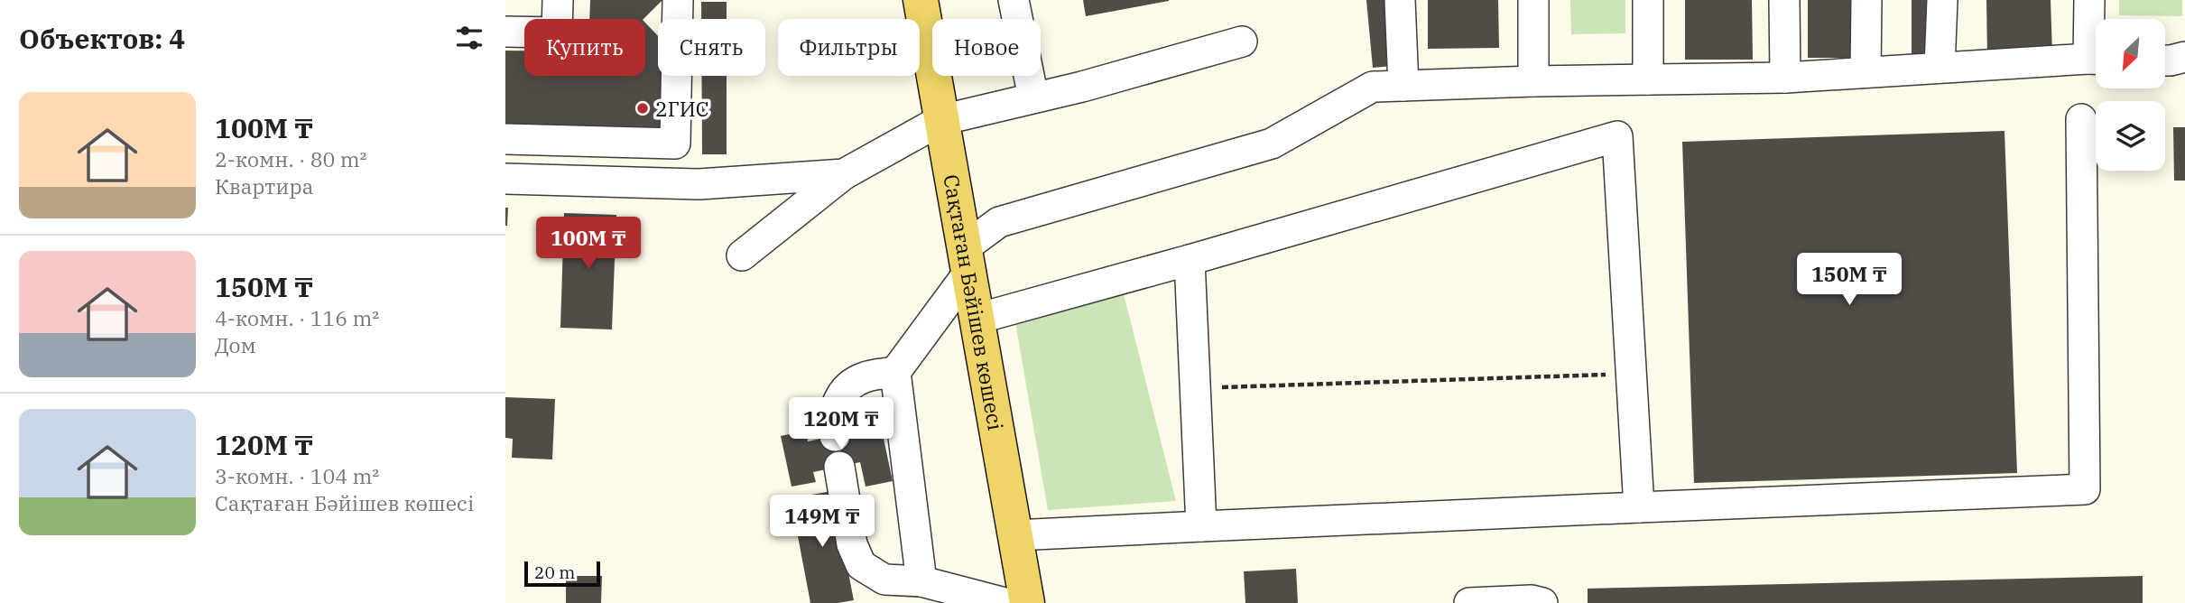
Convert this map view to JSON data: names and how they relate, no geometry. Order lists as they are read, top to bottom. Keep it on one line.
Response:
{"streets":{"main road":["Сақтаған Бәйішев көшесі"]},"places":["2ГИС"],"scale_bar":"20 m","north":"bottom left","page":{"heading":"Объектов: 4","chip":["Купить","Снять","Фильтры","Новое"],"list":[{"name":"100M ₸","note":"2-комн. · 80 m² · Квартира"},{"name":"150M ₸","note":"4-комн. · 116 m² · Дом"},{"name":"120M ₸","note":"3-комн. · 104 m² · Сақтаған Бәйішев көшесі"}],"price":["100M ₸","150M ₸","120M ₸","149M ₸"],"scale":"20 m"}}
